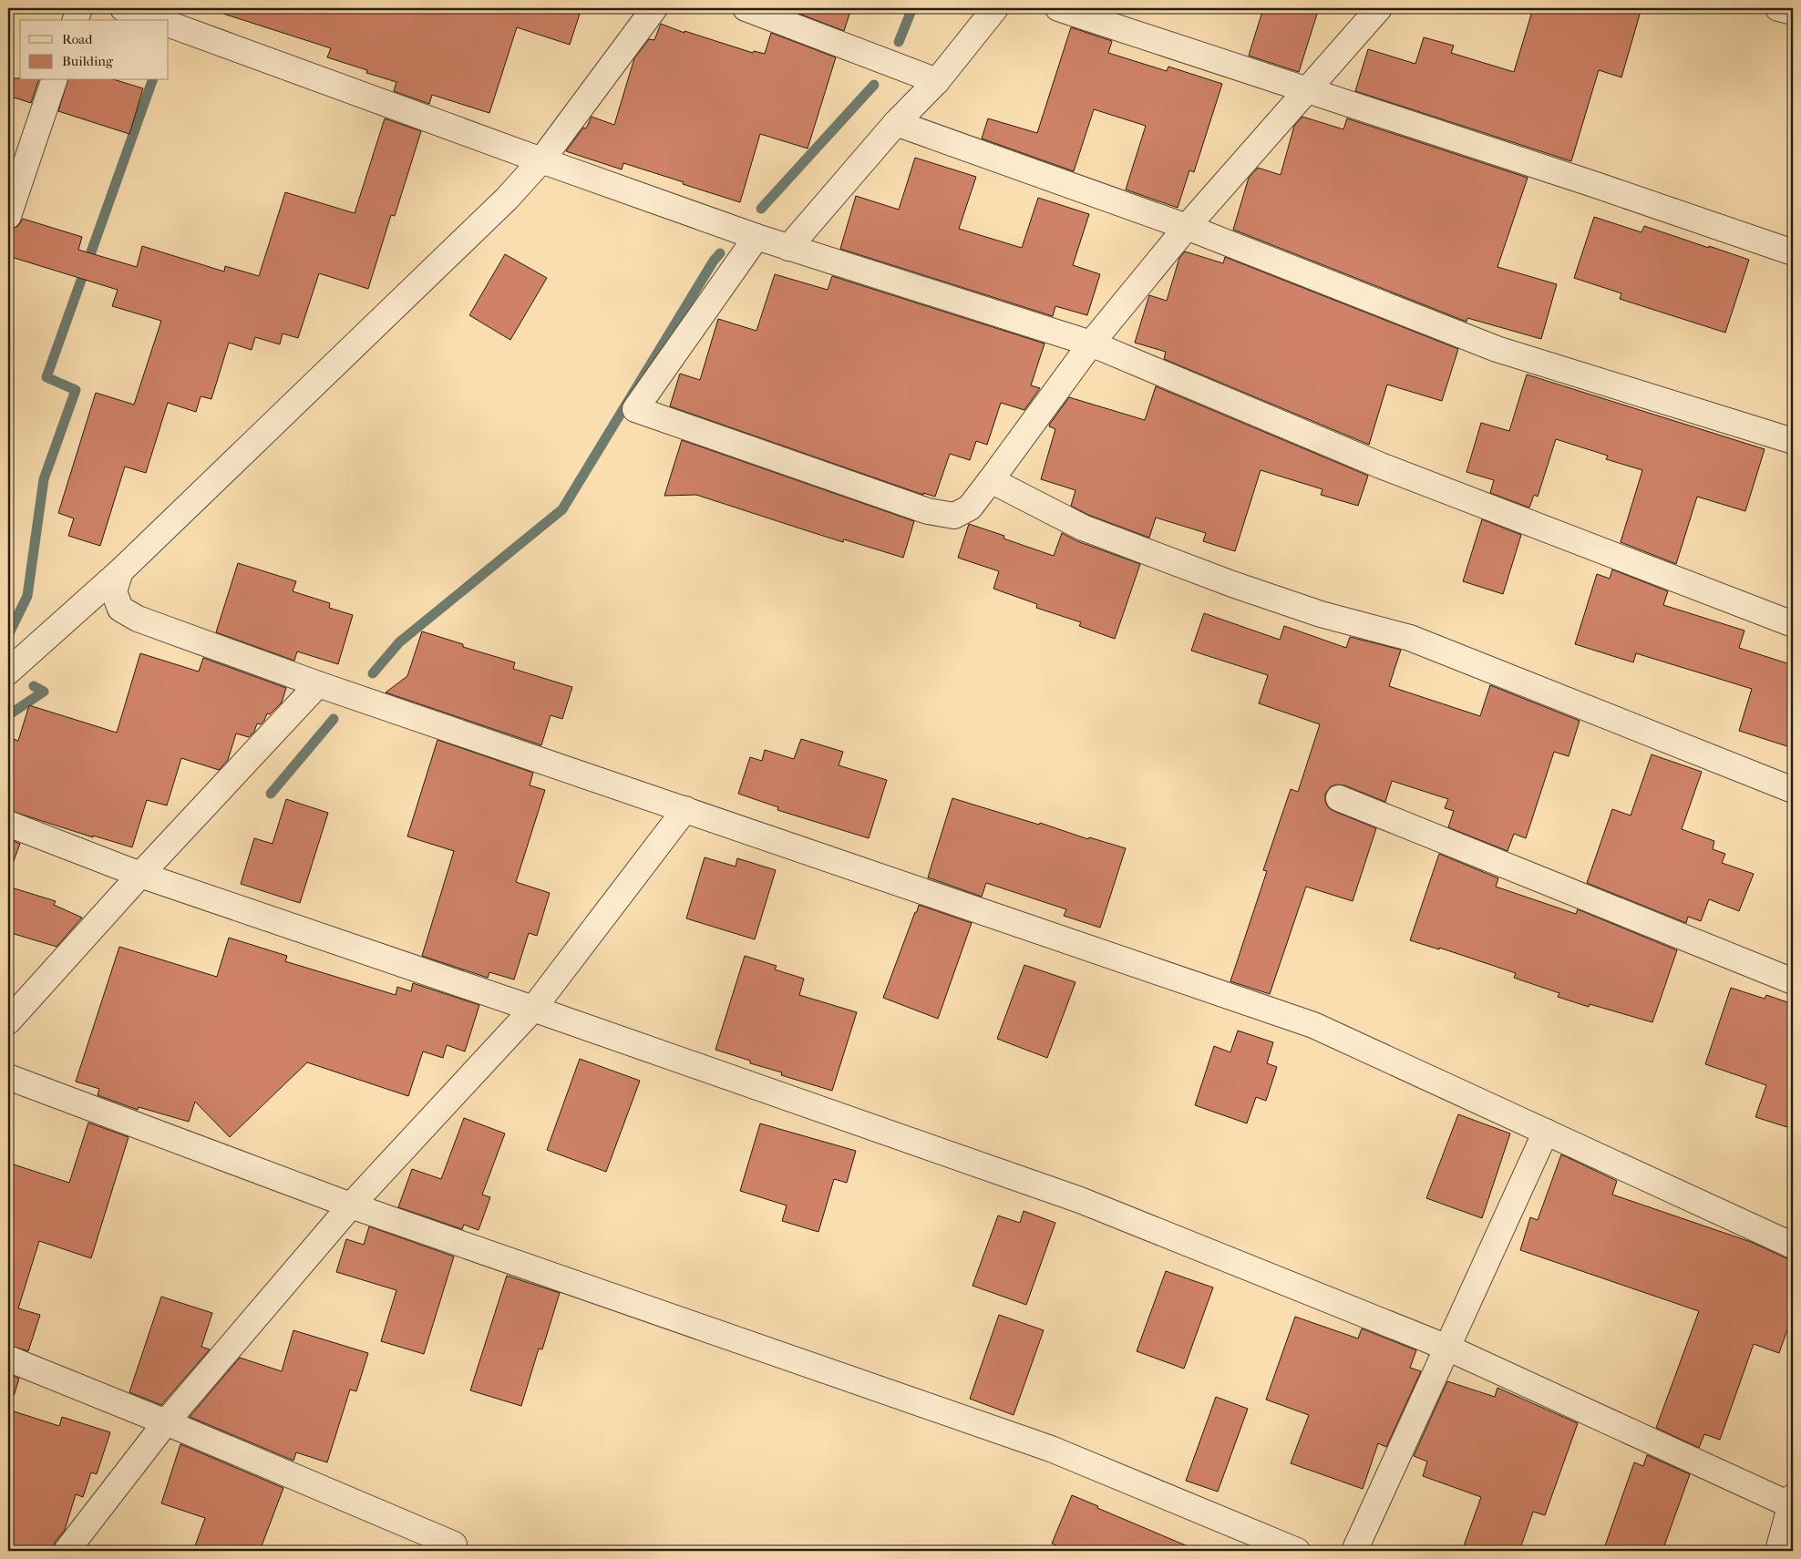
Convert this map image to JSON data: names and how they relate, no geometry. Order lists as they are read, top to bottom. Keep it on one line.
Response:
{"legend":["Road","Building"]}
